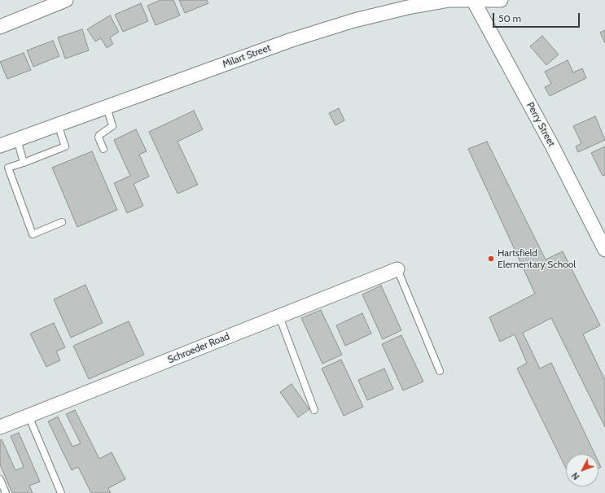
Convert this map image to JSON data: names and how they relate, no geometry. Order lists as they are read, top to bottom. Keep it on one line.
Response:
{"streets":{"street":["Milart Street","Perry Street","Schroeder Road"]},"crossings":[["Milart Street","Perry Street"]],"places":["Hartsfield Elementary School"],"scale_bar":"50 m","north":"bottom left"}
